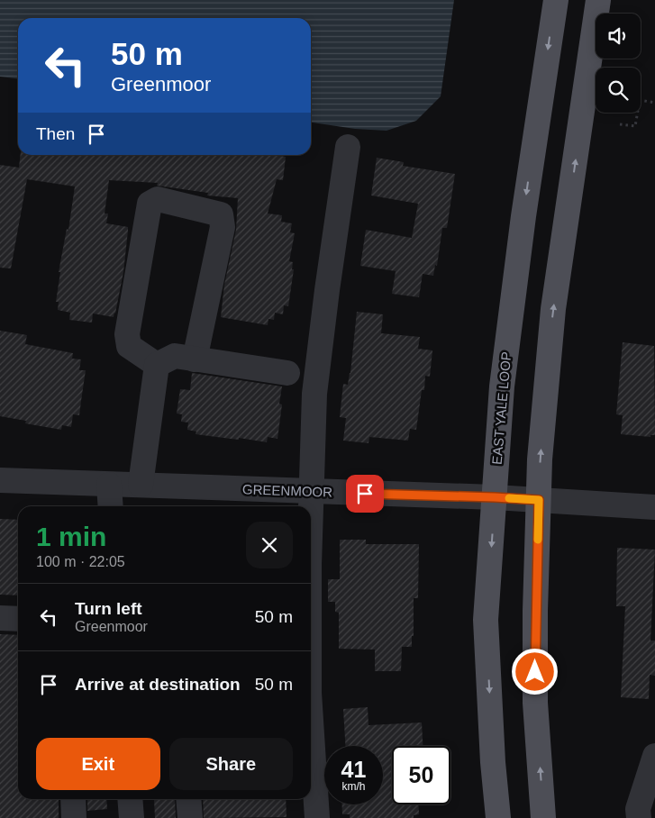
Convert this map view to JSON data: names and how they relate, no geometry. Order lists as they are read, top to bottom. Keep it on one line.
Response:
{"streets":{"main road":["EAST YALE LOOP"],"street":["GREENMOOR"]},"crossings":[["EAST YALE LOOP","GREENMOOR"]],"page":{"turn":["50 m","Greenmoor"],"then":"Then","heading":["1 min","100 m · 22:05"],"list":[{"name":"Turn left","note":"Greenmoor","value":"50 m"},{"name":"Arrive at destination","value":"50 m"}],"buttons":["Exit","Share"],"speed":"41 km/h","limit":"50"}}
